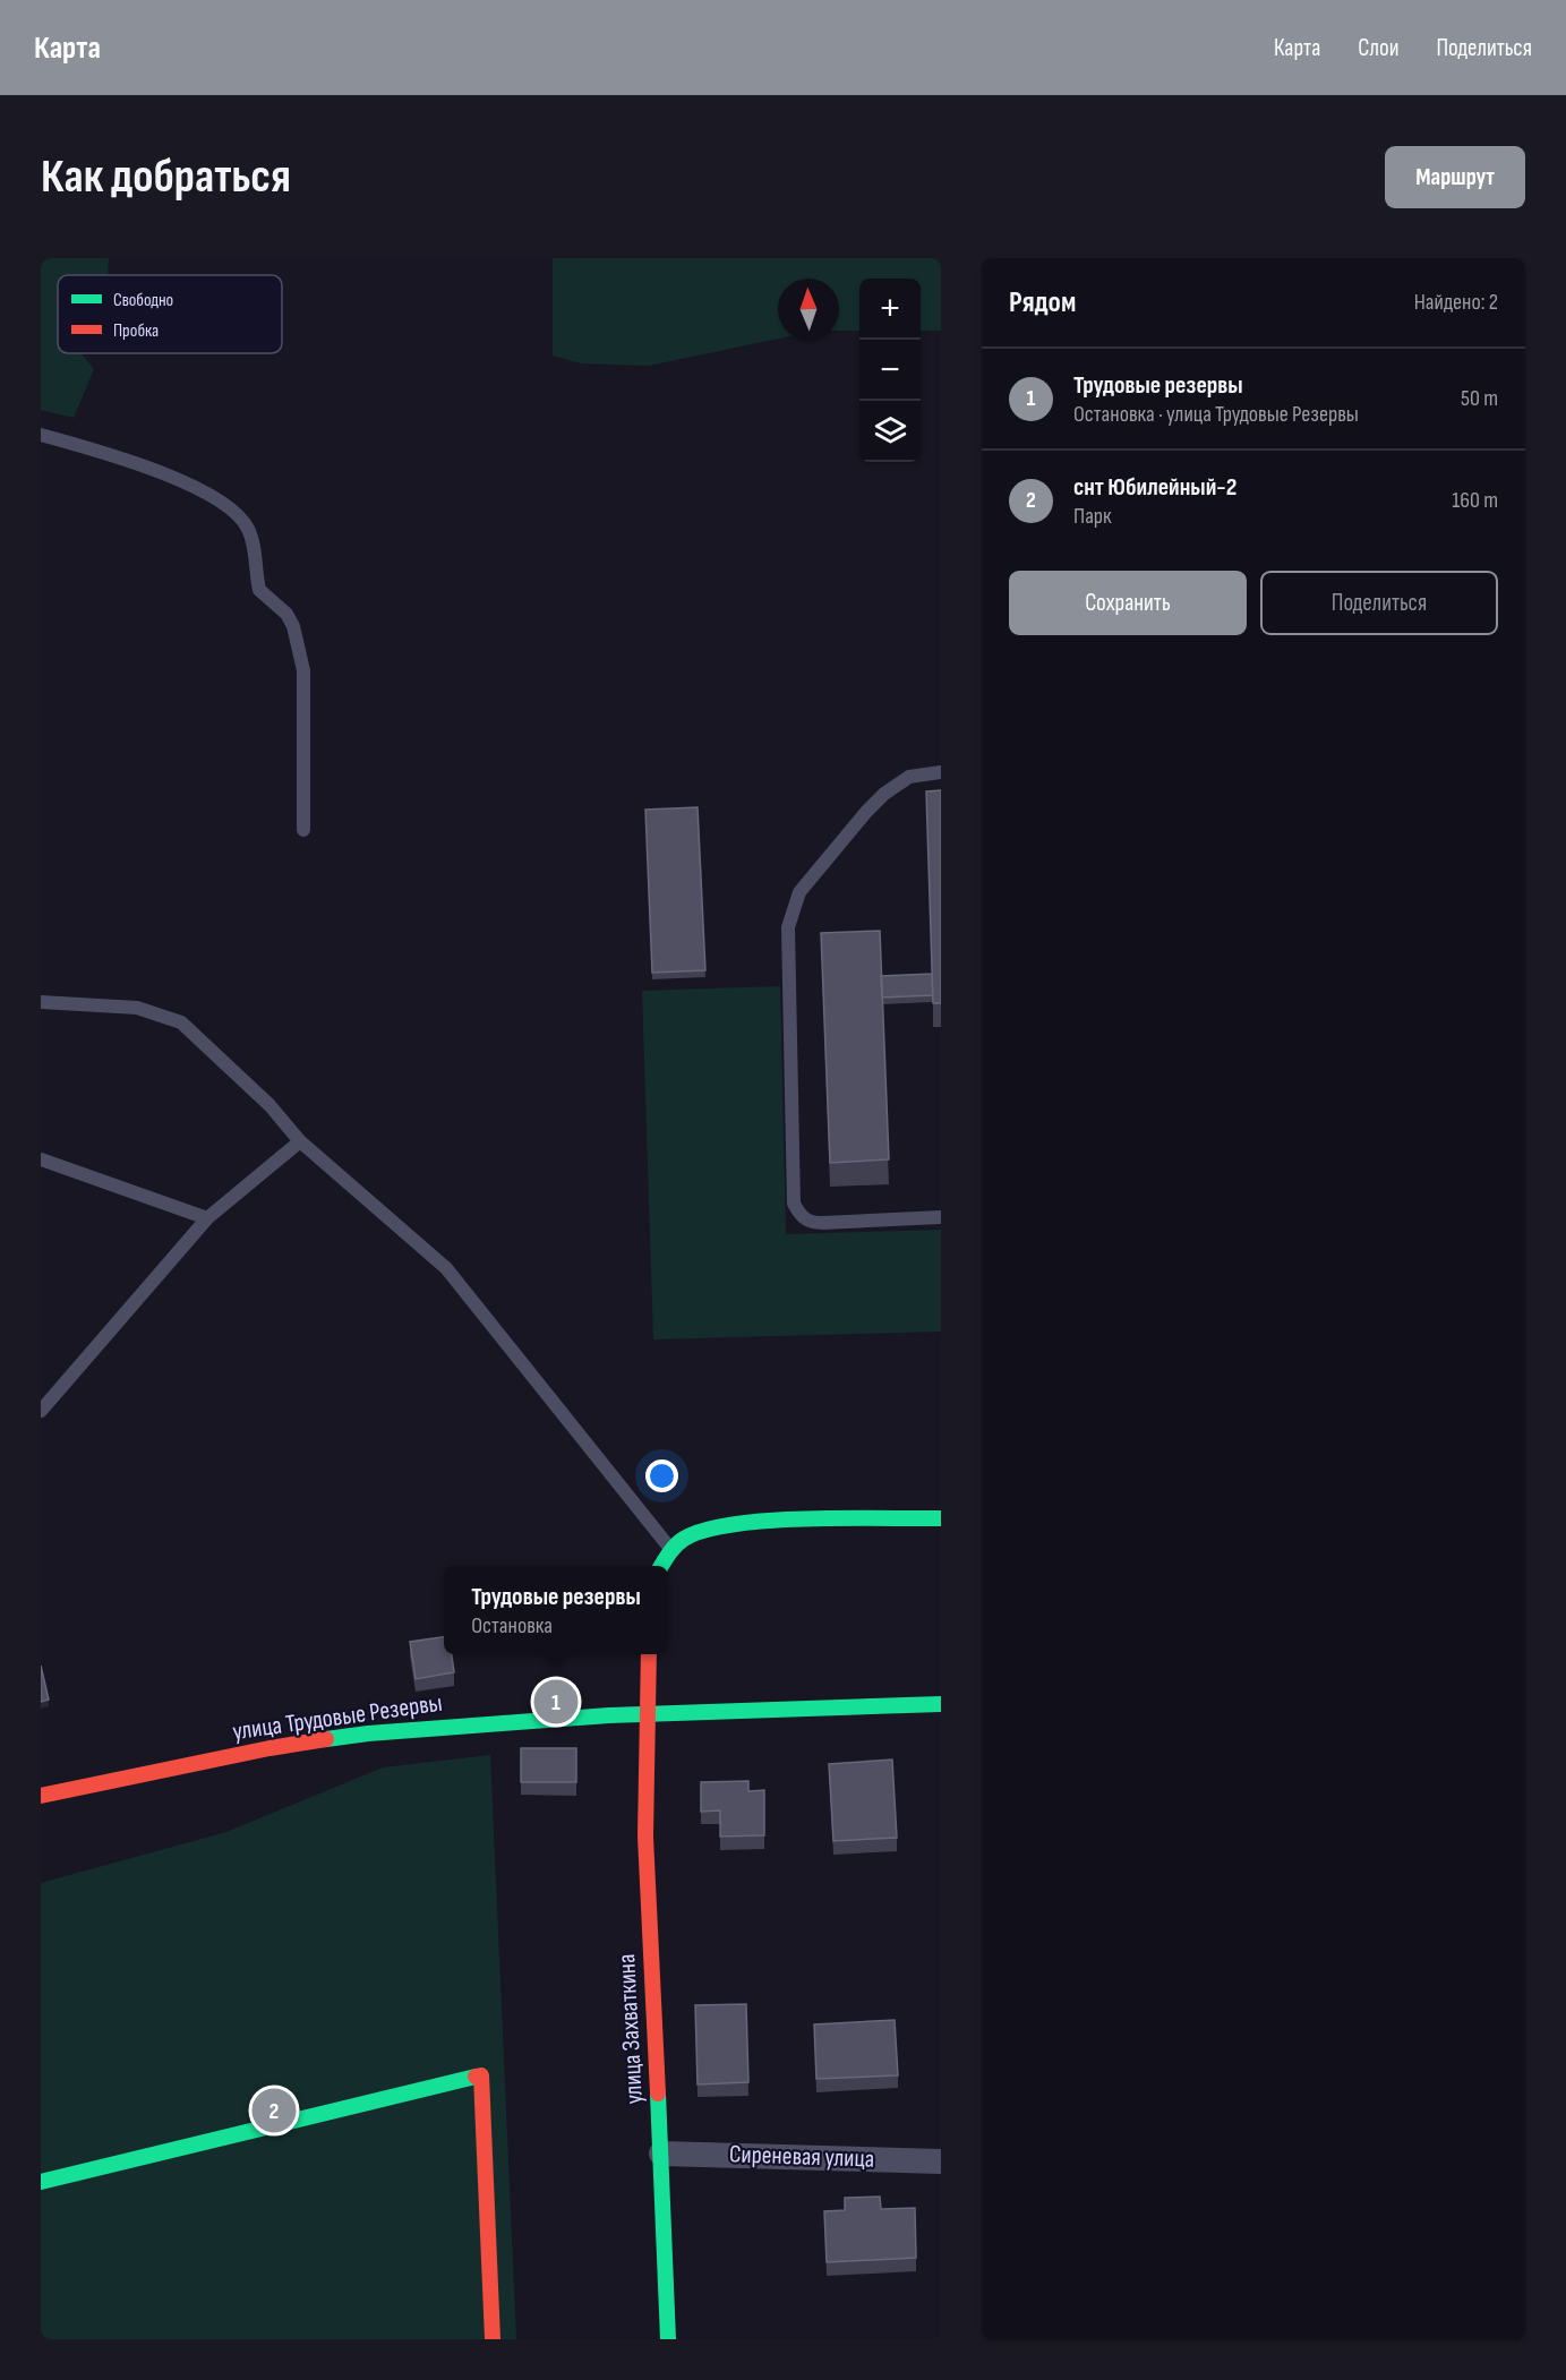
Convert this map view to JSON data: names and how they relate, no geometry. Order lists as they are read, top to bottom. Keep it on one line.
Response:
{"streets":{"street":["улица Трудовые Резервы","улица Захваткина","Сиреневая улица"]},"crossings":[["улица Трудовые Резервы","улица Захваткина"],["улица Захваткина","Сиреневая улица"]],"legend":["Свободно","Пробка"],"north":"top","page":{"header":"Карта","nav":["Карта","Слои","Поделиться"],"buttons":["Маршрут",["Сохранить","Поделиться"]],"title":"Как добраться","heading":["Рядом","Найдено: 2"],"map_buttons":["+","−"],"list":[{"mark":"1","name":"Трудовые резервы","note":"Остановка · улица Трудовые Резервы","value":"50 m"},{"mark":"2","name":"снт Юбилейный-2","note":"Парк","value":"160 m"}],"popup":["Трудовые резервы","Остановка"],"pins":["1","2"]}}
